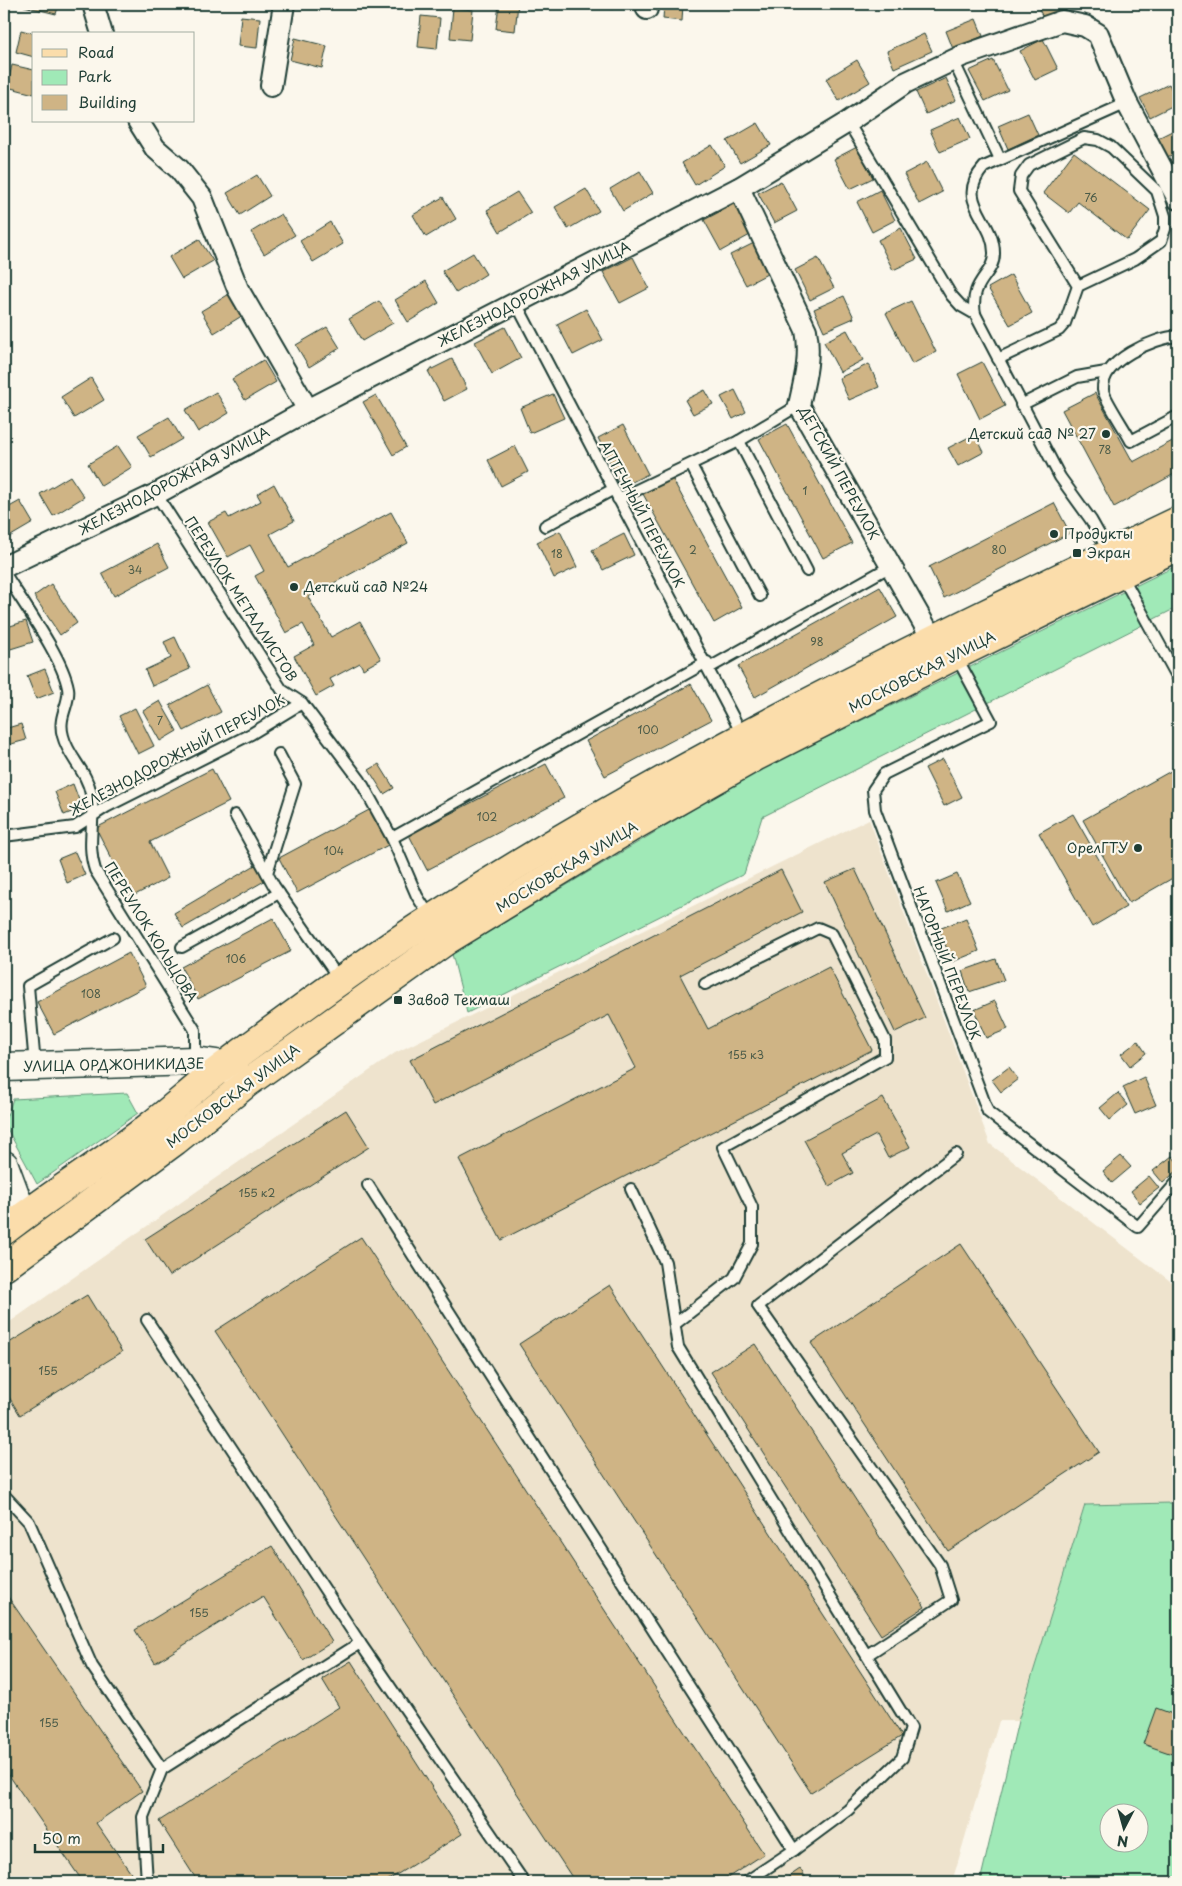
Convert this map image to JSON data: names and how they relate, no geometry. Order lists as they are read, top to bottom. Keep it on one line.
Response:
{"streets":{"main road":["МОСКОВСКАЯ УЛИЦА","УЛИЦА ОРДЖОНИКИДЗЕ"],"street":["ЖЕЛЕЗНОДОРОЖНАЯ УЛИЦА","ДЕТСКИЙ ПЕРЕУЛОК"],"lane":["АПТЕЧНЫЙ ПЕРЕУЛОК","ПЕРЕУЛОК МЕТАЛЛИСТОВ","ЖЕЛЕЗНОДОРОЖНЫЙ ПЕРЕУЛОК","ПЕРЕУЛОК КОЛЬЦОВА","НАГОРНЫЙ ПЕРЕУЛОК"]},"crossings":[["ЖЕЛЕЗНОДОРОЖНАЯ УЛИЦА","ДЕТСКИЙ ПЕРЕУЛОК"],["ЖЕЛЕЗНОДОРОЖНАЯ УЛИЦА","АПТЕЧНЫЙ ПЕРЕУЛОК"],["ЖЕЛЕЗНОДОРОЖНАЯ УЛИЦА","ПЕРЕУЛОК МЕТАЛЛИСТОВ"],["ДЕТСКИЙ ПЕРЕУЛОК","МОСКОВСКАЯ УЛИЦА"],["АПТЕЧНЫЙ ПЕРЕУЛОК","МОСКОВСКАЯ УЛИЦА"],["ПЕРЕУЛОК МЕТАЛЛИСТОВ","МОСКОВСКАЯ УЛИЦА"],["ПЕРЕУЛОК МЕТАЛЛИСТОВ","ЖЕЛЕЗНОДОРОЖНЫЙ ПЕРЕУЛОК"],["МОСКОВСКАЯ УЛИЦА","НАГОРНЫЙ ПЕРЕУЛОК"],["МОСКОВСКАЯ УЛИЦА","УЛИЦА ОРДЖОНИКИДЗЕ"],["ЖЕЛЕЗНОДОРОЖНЫЙ ПЕРЕУЛОК","ПЕРЕУЛОК КОЛЬЦОВА"],["ПЕРЕУЛОК КОЛЬЦОВА","УЛИЦА ОРДЖОНИКИДЗЕ"]],"places":{"other":["Детский сад № 27","Продукты","Детский сад №24","ОрелГТУ"],"transit":["Экран","Завод Текмаш"]},"house_numbers":["76","78","1","2","80","18","34","98","7","100","102","104","106","108","155 к3","155 к2","155","155","155"],"legend":["Road","Park","Building"],"scale_bar":"50 m","north":"bottom"}
